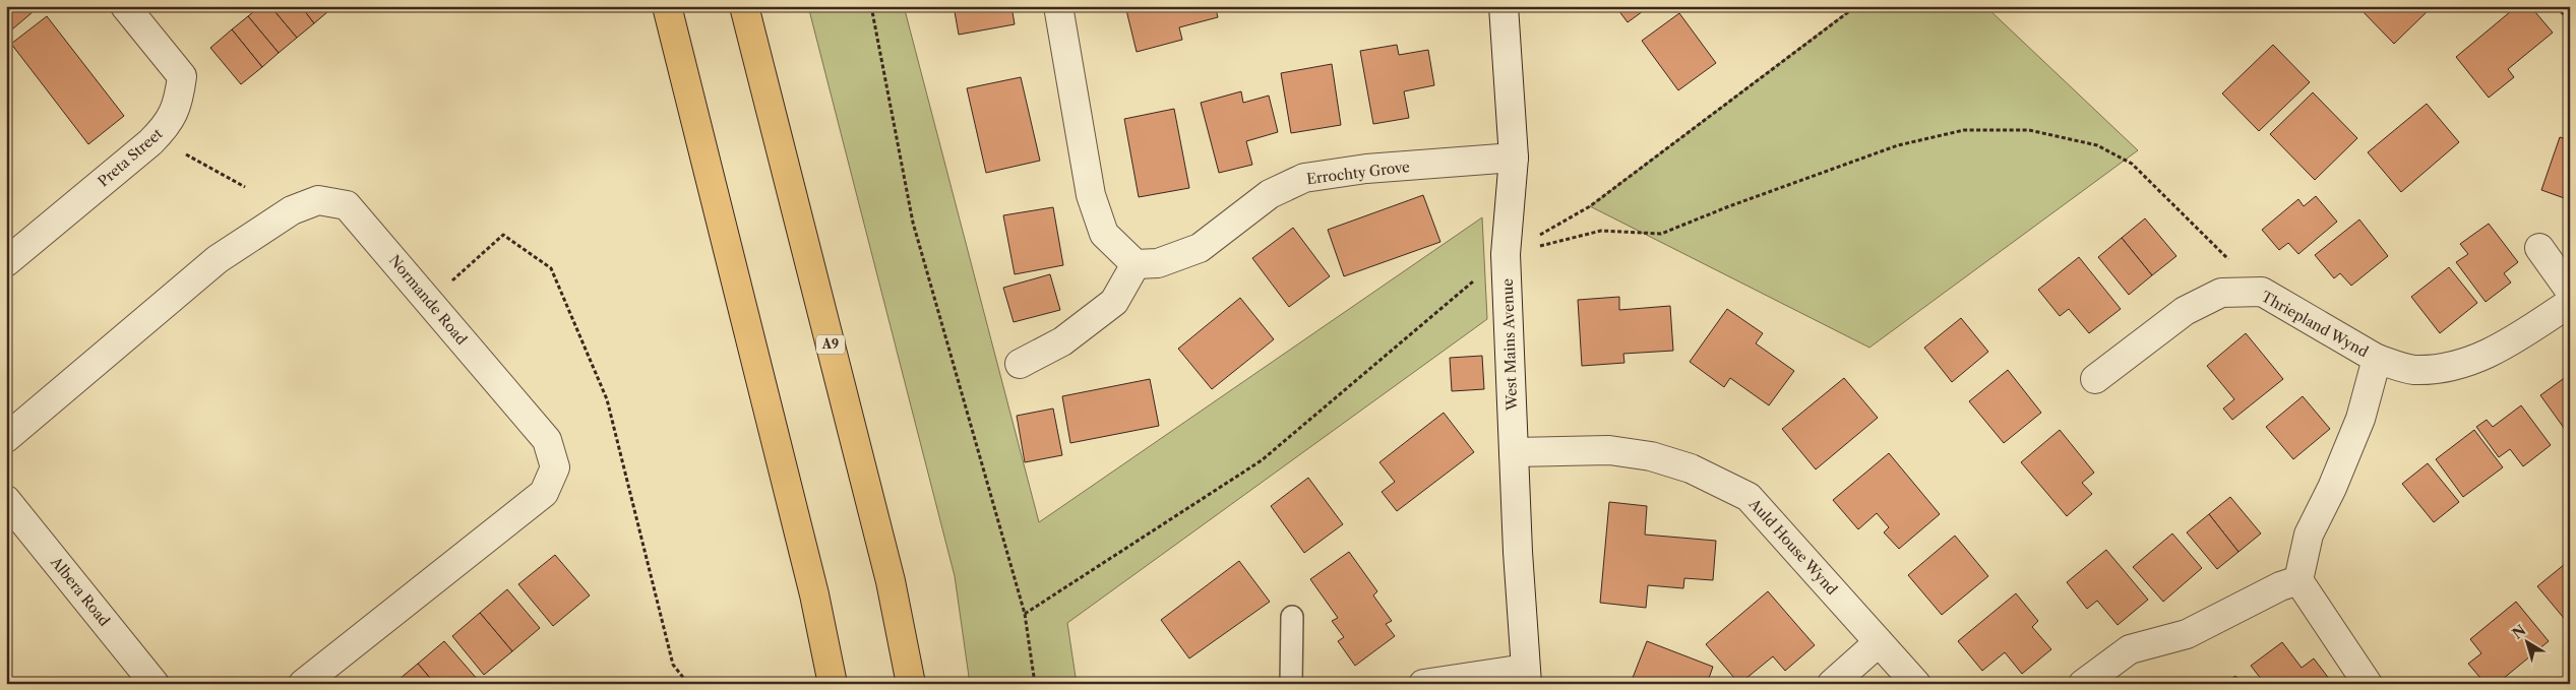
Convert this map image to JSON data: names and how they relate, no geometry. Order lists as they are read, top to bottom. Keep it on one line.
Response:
{"streets":{"highway":["A9"],"street":["Preta Street","Errochty Grove","Normande Road","Thriepland Wynd","West Mains Avenue","Auld House Wynd","Albera Road"]},"crossings":[["Errochty Grove","West Mains Avenue"],["West Mains Avenue","Auld House Wynd"]],"north":"top left"}
